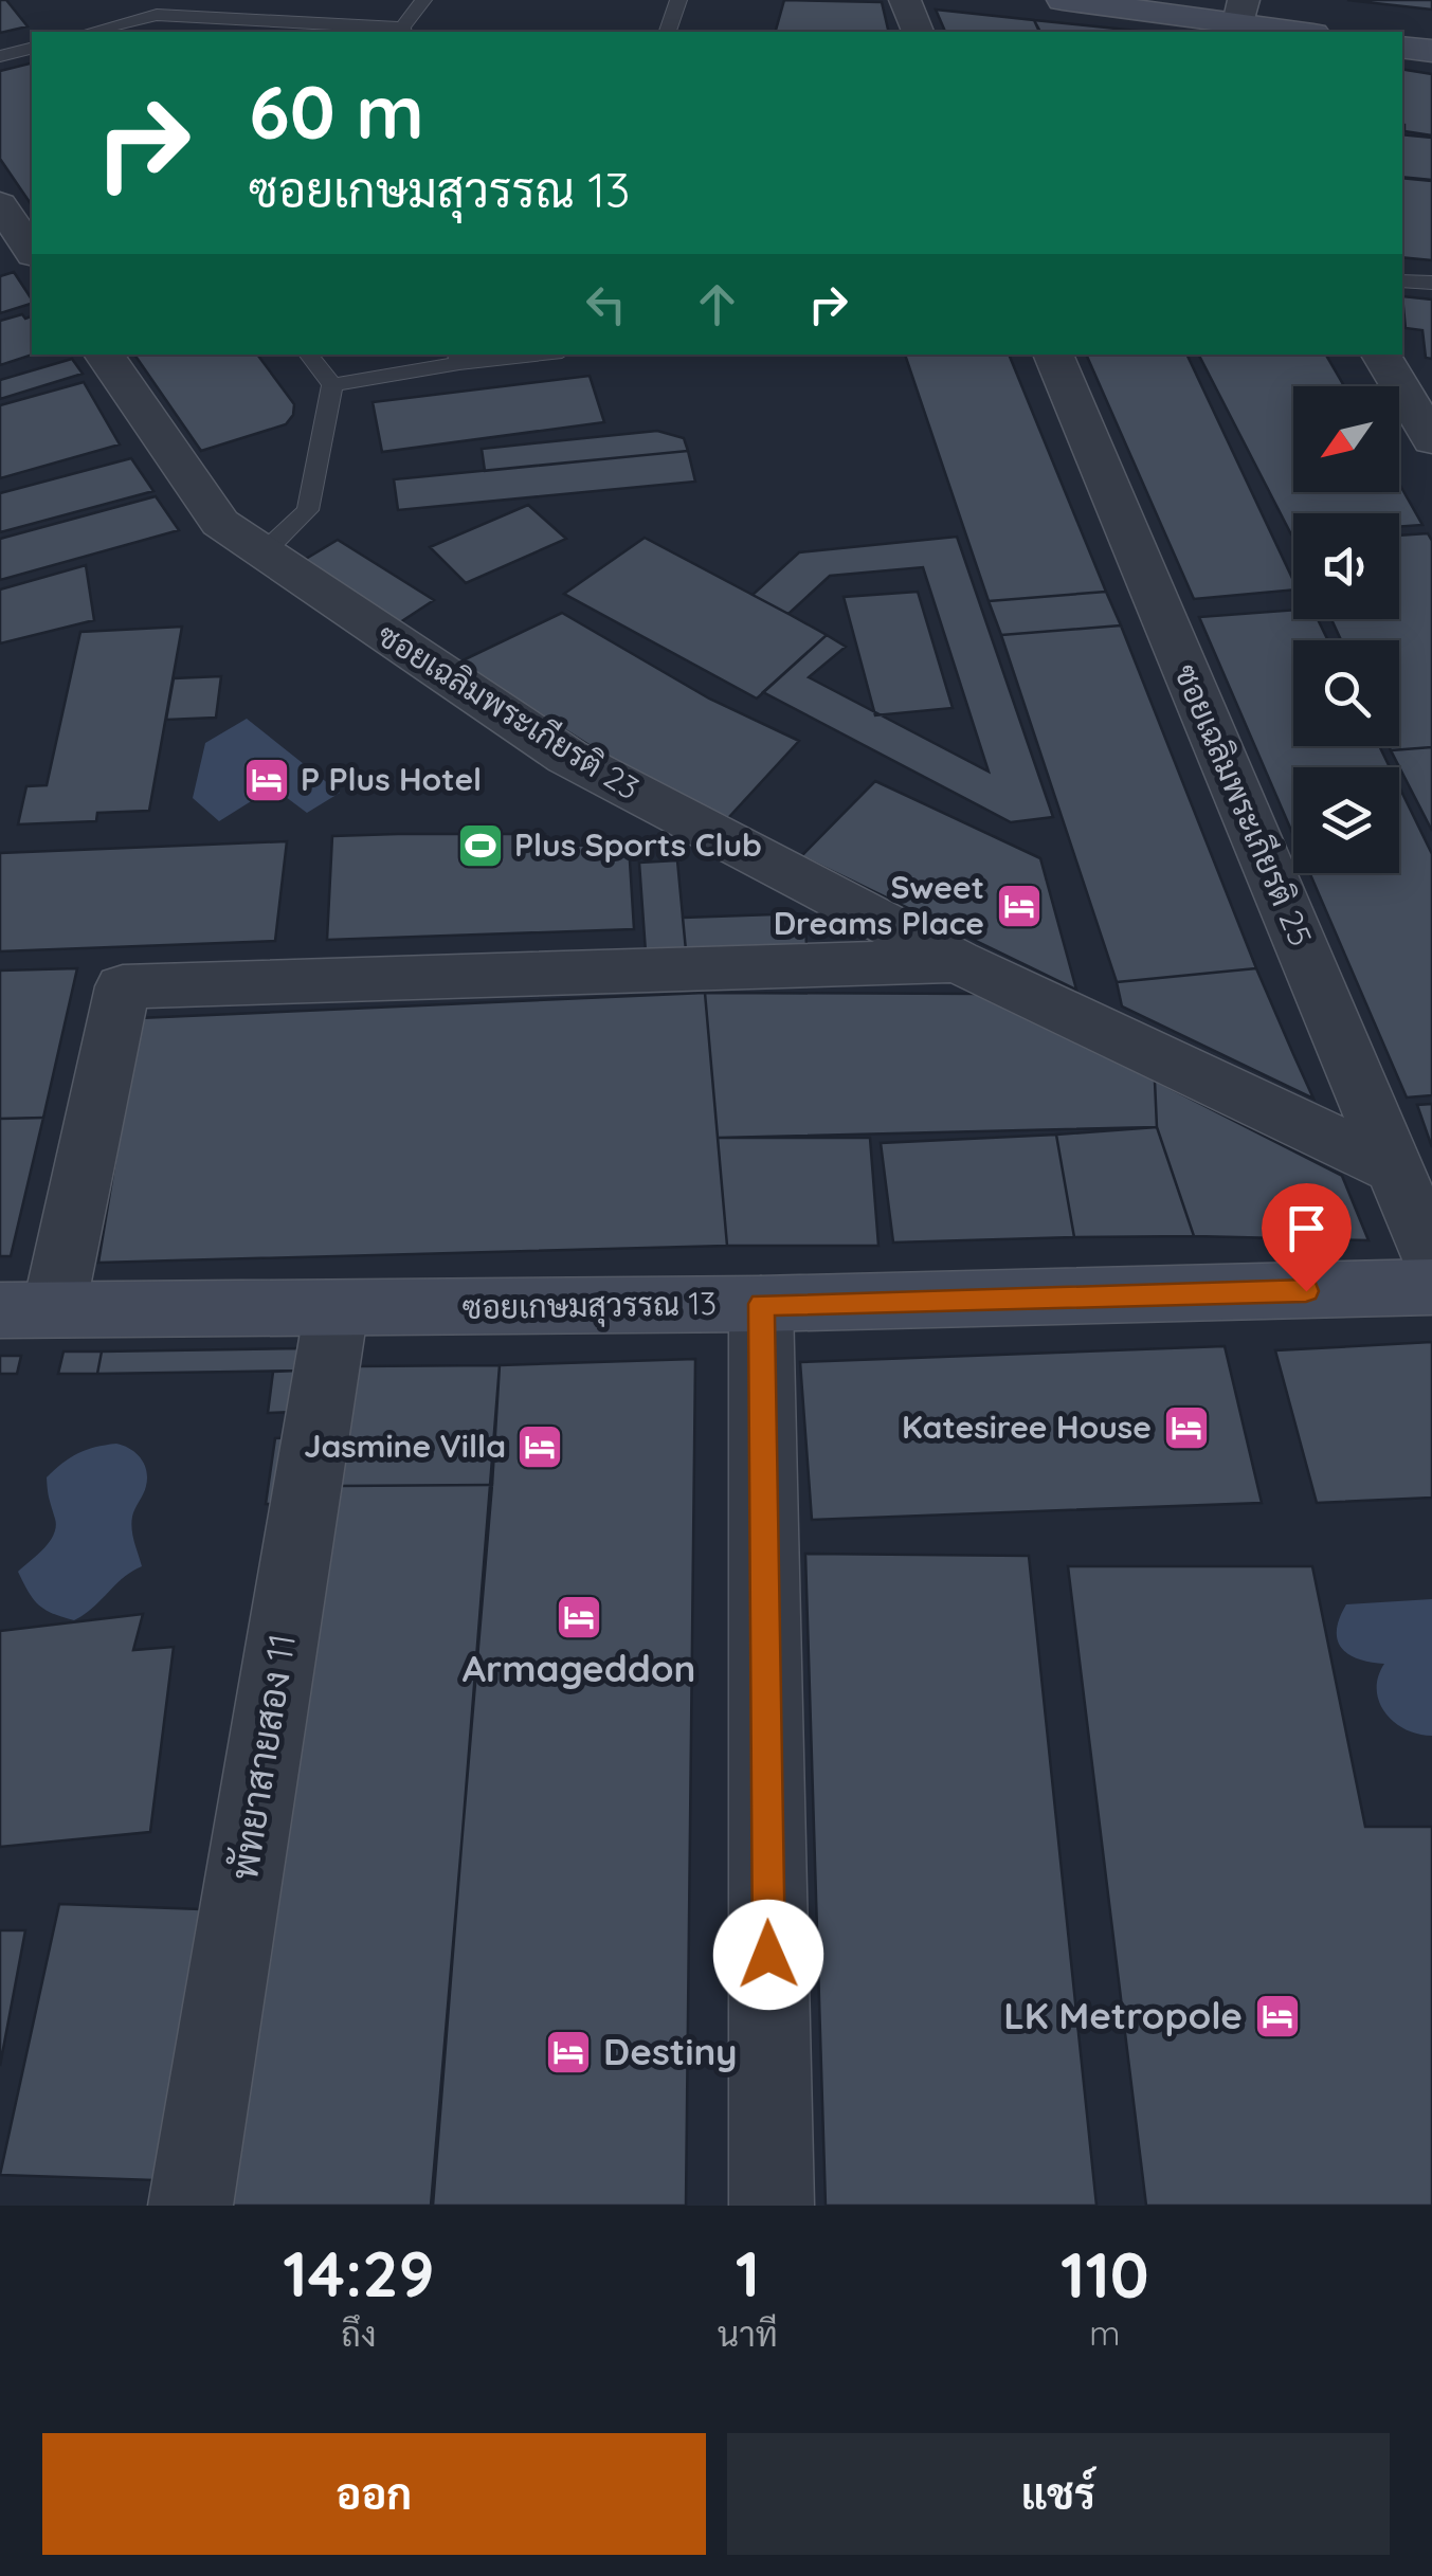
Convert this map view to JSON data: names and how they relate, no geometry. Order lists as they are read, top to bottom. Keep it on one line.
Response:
{"streets":{"street":["ซอยเฉลิมพระเกียรติ 23","ซอยเฉลิมพระเกียรติ 25","ซอยเกษมสุวรรณ 13","พัทยาสายสอง 11"]},"crossings":[["ซอยเฉลิมพระเกียรติ 23","ซอยเฉลิมพระเกียรติ 25"],["ซอยเกษมสุวรรณ 13","พัทยาสายสอง 11"]],"places":{"hotel":["P Plus Hotel","Sweet Dreams Place","Katesiree House","Jasmine Villa","Armageddon","LK Metropole","Destiny"],"sports":["Plus Sports Club"]},"north":"bottom left","page":{"turn":["60 m","ซอยเกษมสุวรรณ 13"],"eta":["14:29","ถึง","1","นาที","110","m"],"buttons":["ออก","แชร์"]}}
